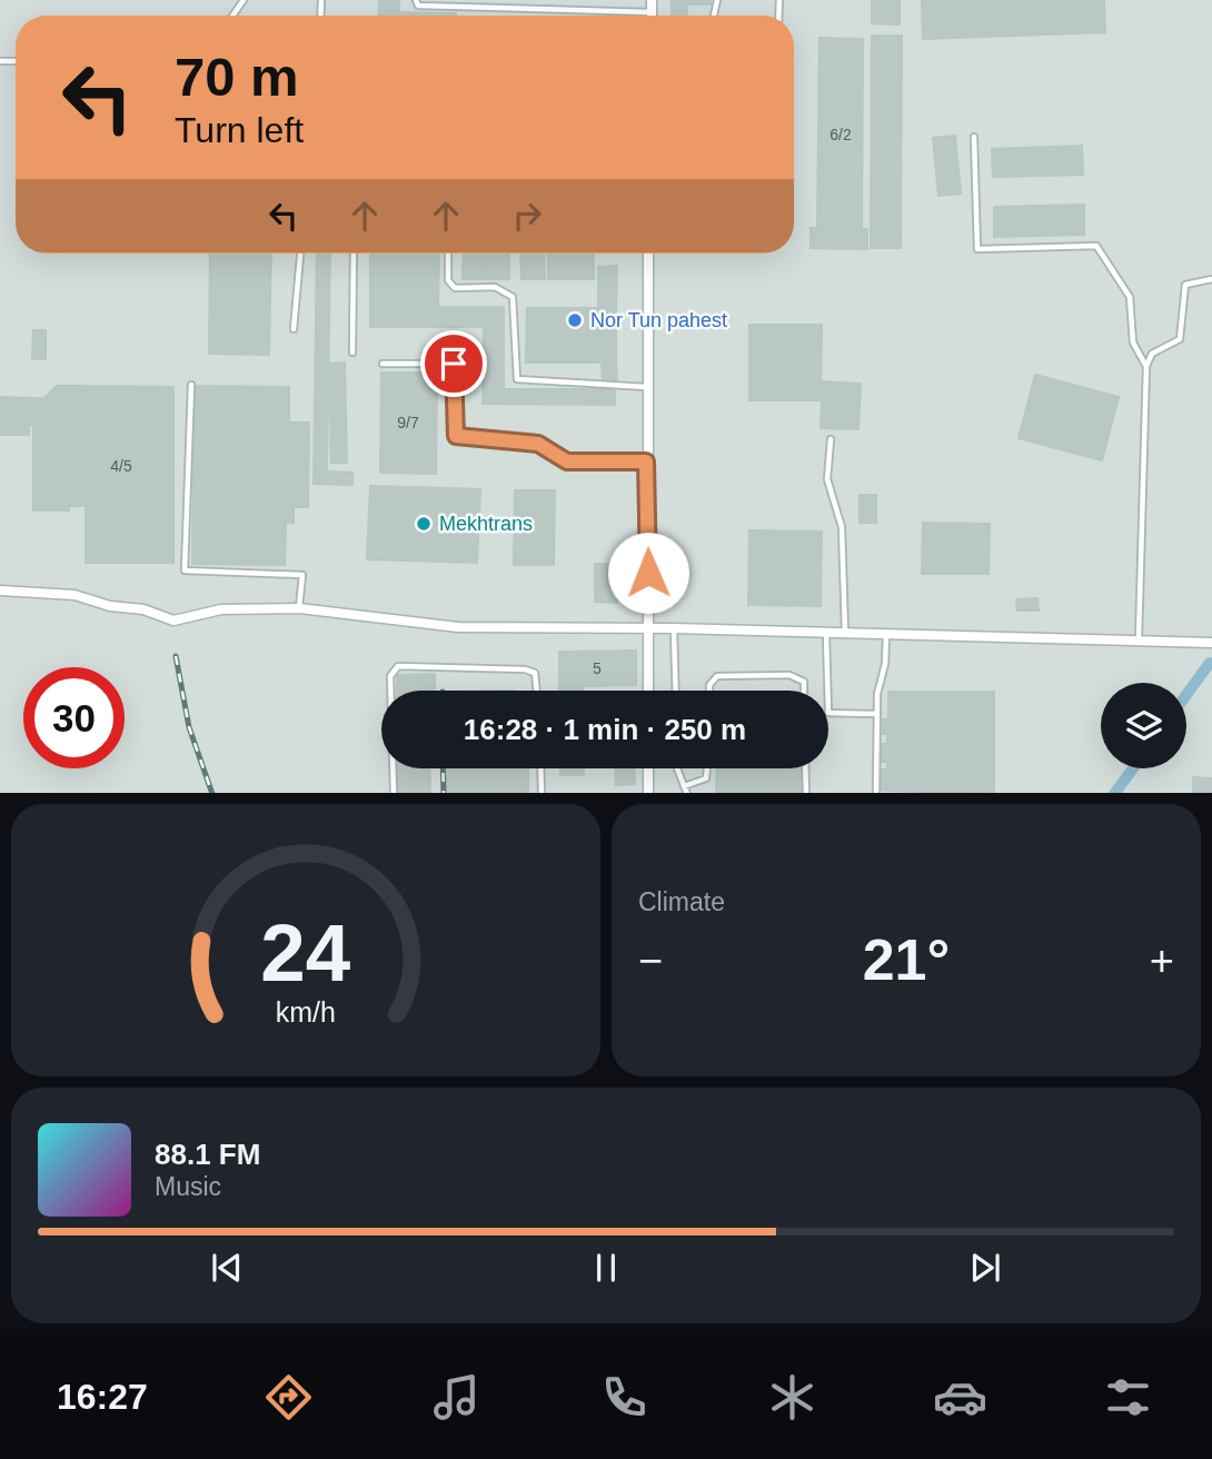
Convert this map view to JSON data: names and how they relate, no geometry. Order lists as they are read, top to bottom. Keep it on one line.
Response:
{"places":["Nor Tun pahest","Mekhtrans"],"house_numbers":["6/2","9/7","4/5","5"],"page":{"turn":["70 m","Turn left"],"limit":"30","trip":"16:28 · 1 min · 250 m","tile":"Climate","heat":["−","21°","+"],"song":["88.1 FM","Music"],"tabs":"16:27","gauge":["24","km/h"]}}
